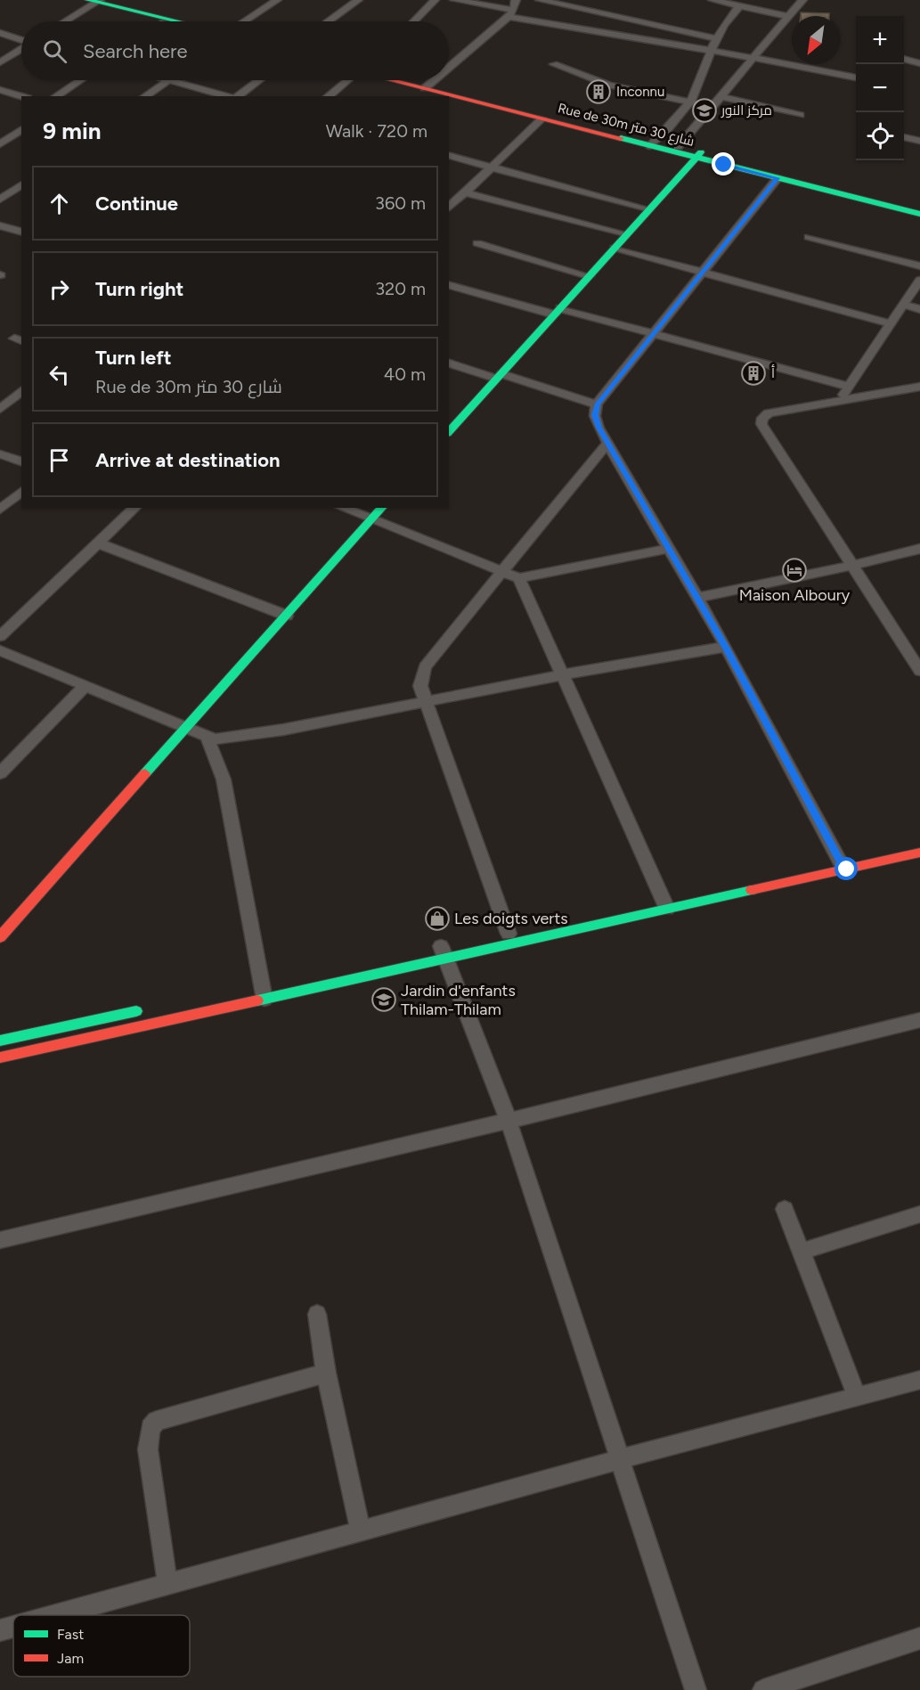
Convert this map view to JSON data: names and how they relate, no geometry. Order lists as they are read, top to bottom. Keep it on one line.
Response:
{"streets":{"street":["Rue de 30m شارع 30 متر"]},"places":{"building":["Inconnu","أ"],"school or university":["مركز النور","Jardin d'enfants Thilam-Thilam"],"hotel":["Maison Alboury"],"shop":["Les doigts verts"]},"legend":["Fast","Jam"],"north":"bottom left","page":{"map_buttons":["+","−"],"search":"Search here","heading":["9 min","Walk · 720 m"],"list":[["Continue","360 m"],["Turn right","320 m"],["Turn left","Rue de 30m شارع 30 متر","40 m"],"Arrive at destination"]}}
